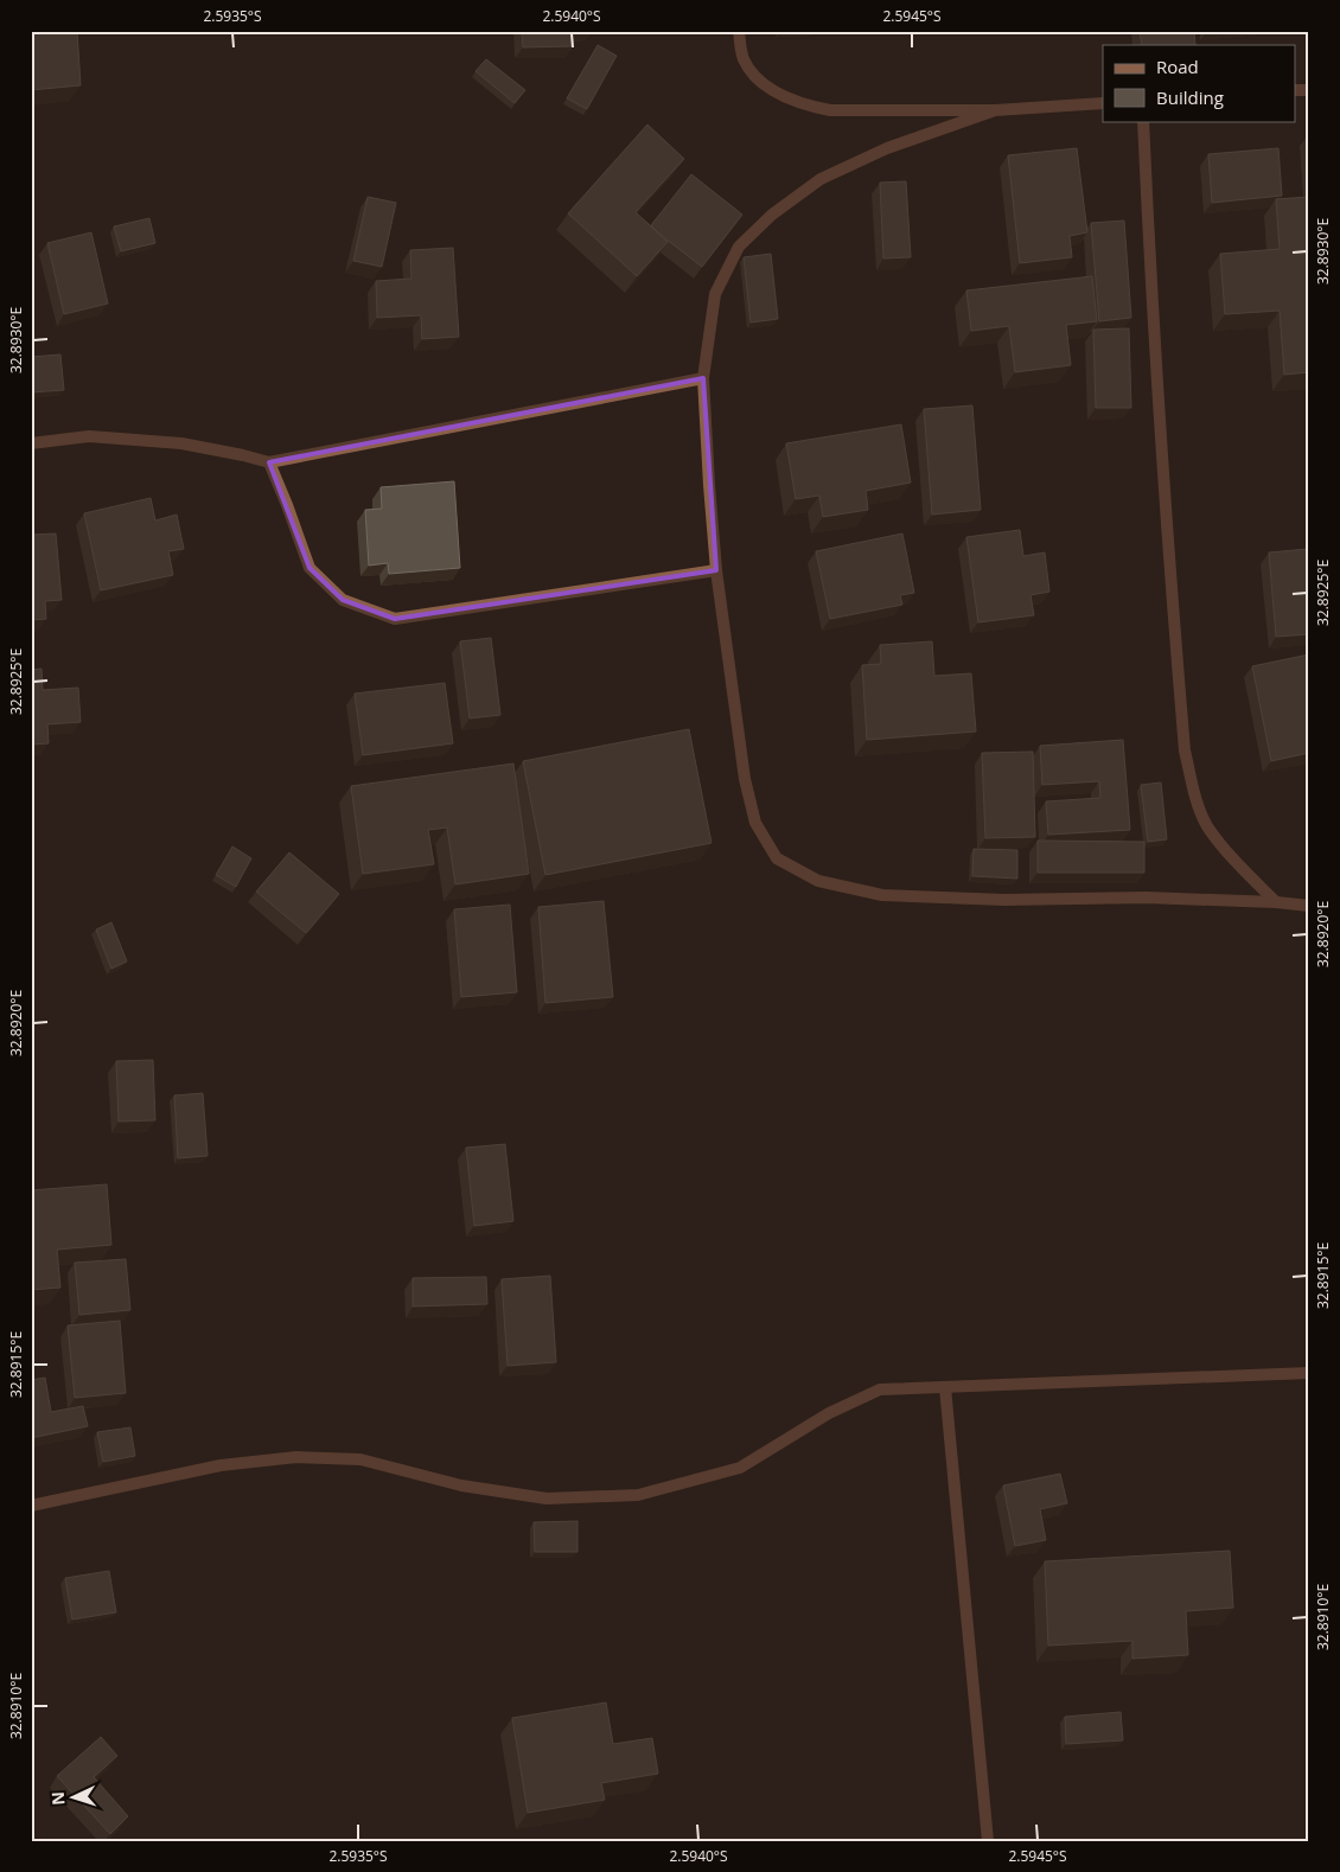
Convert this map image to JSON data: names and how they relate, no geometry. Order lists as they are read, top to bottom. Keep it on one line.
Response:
{"legend":["Road","Building"],"north":"left","coordinates":["2.5935°S","2.5940°S","2.5945°S","32.8930°E","32.8925°E","32.8920°E","32.8915°E","32.8910°E"]}
